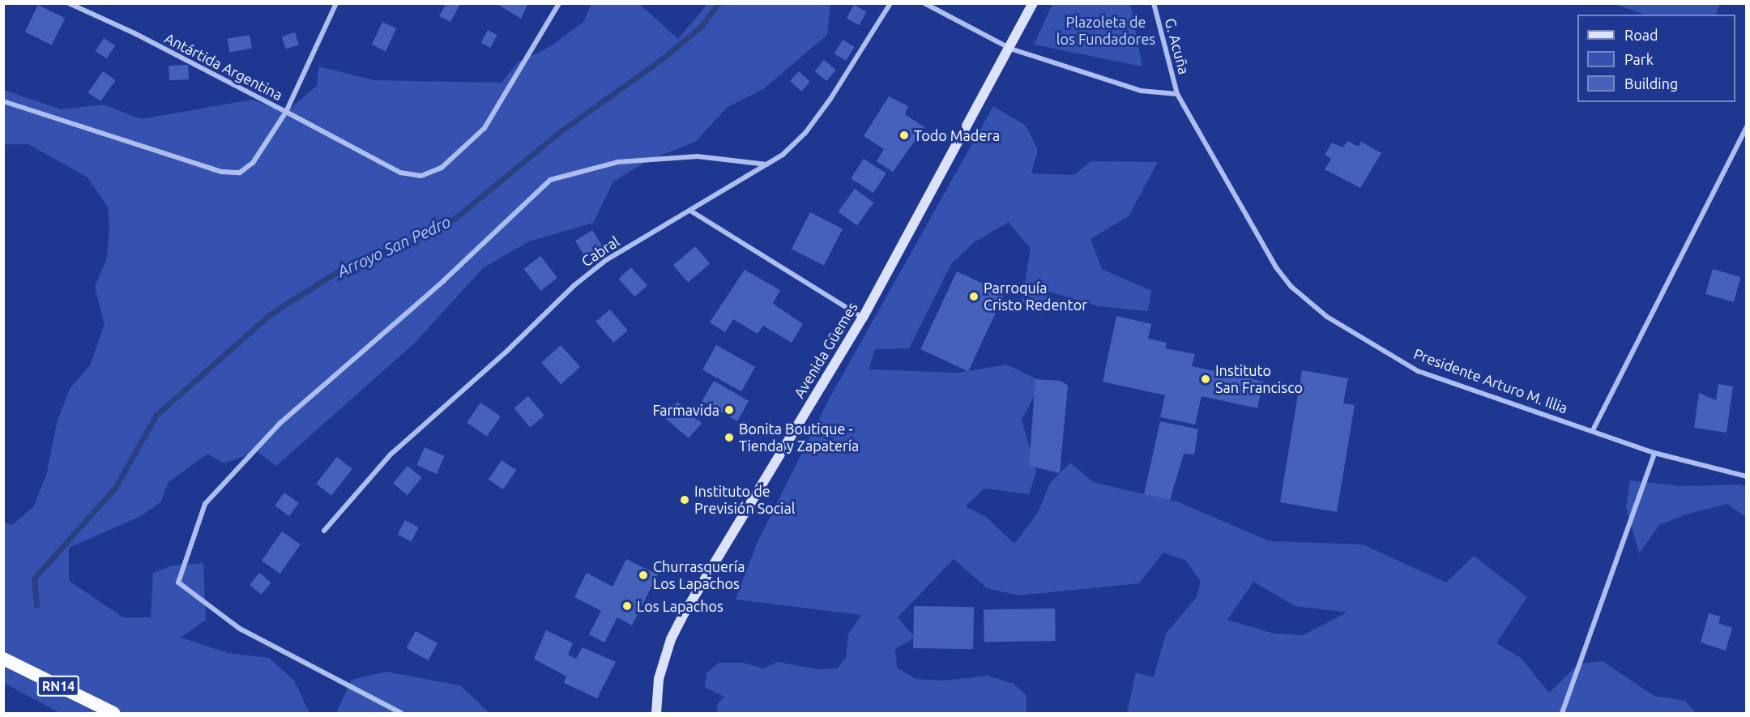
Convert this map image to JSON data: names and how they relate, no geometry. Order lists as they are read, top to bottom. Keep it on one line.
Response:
{"streets":{"highway":["RN14"],"main road":["Avenida Güemes"],"street":["G. Acuña","Antártida Argentina","Cabral","Presidente Arturo M. Illia"]},"crossings":[["G. Acuña","Presidente Arturo M. Illia"]],"water":["Arroyo San Pedro"],"parks":["Plazoleta de los Fundadores"],"places":["Todo Madera","Parroquía Cristo Redentor","Instituto San Francisco","Farmavida","Bonita Boutique - Tienda y Zapatería","Instituto de Previsión Social","Churrasquería Los Lapachos","Los Lapachos"],"legend":["Road","Park","Building"]}
